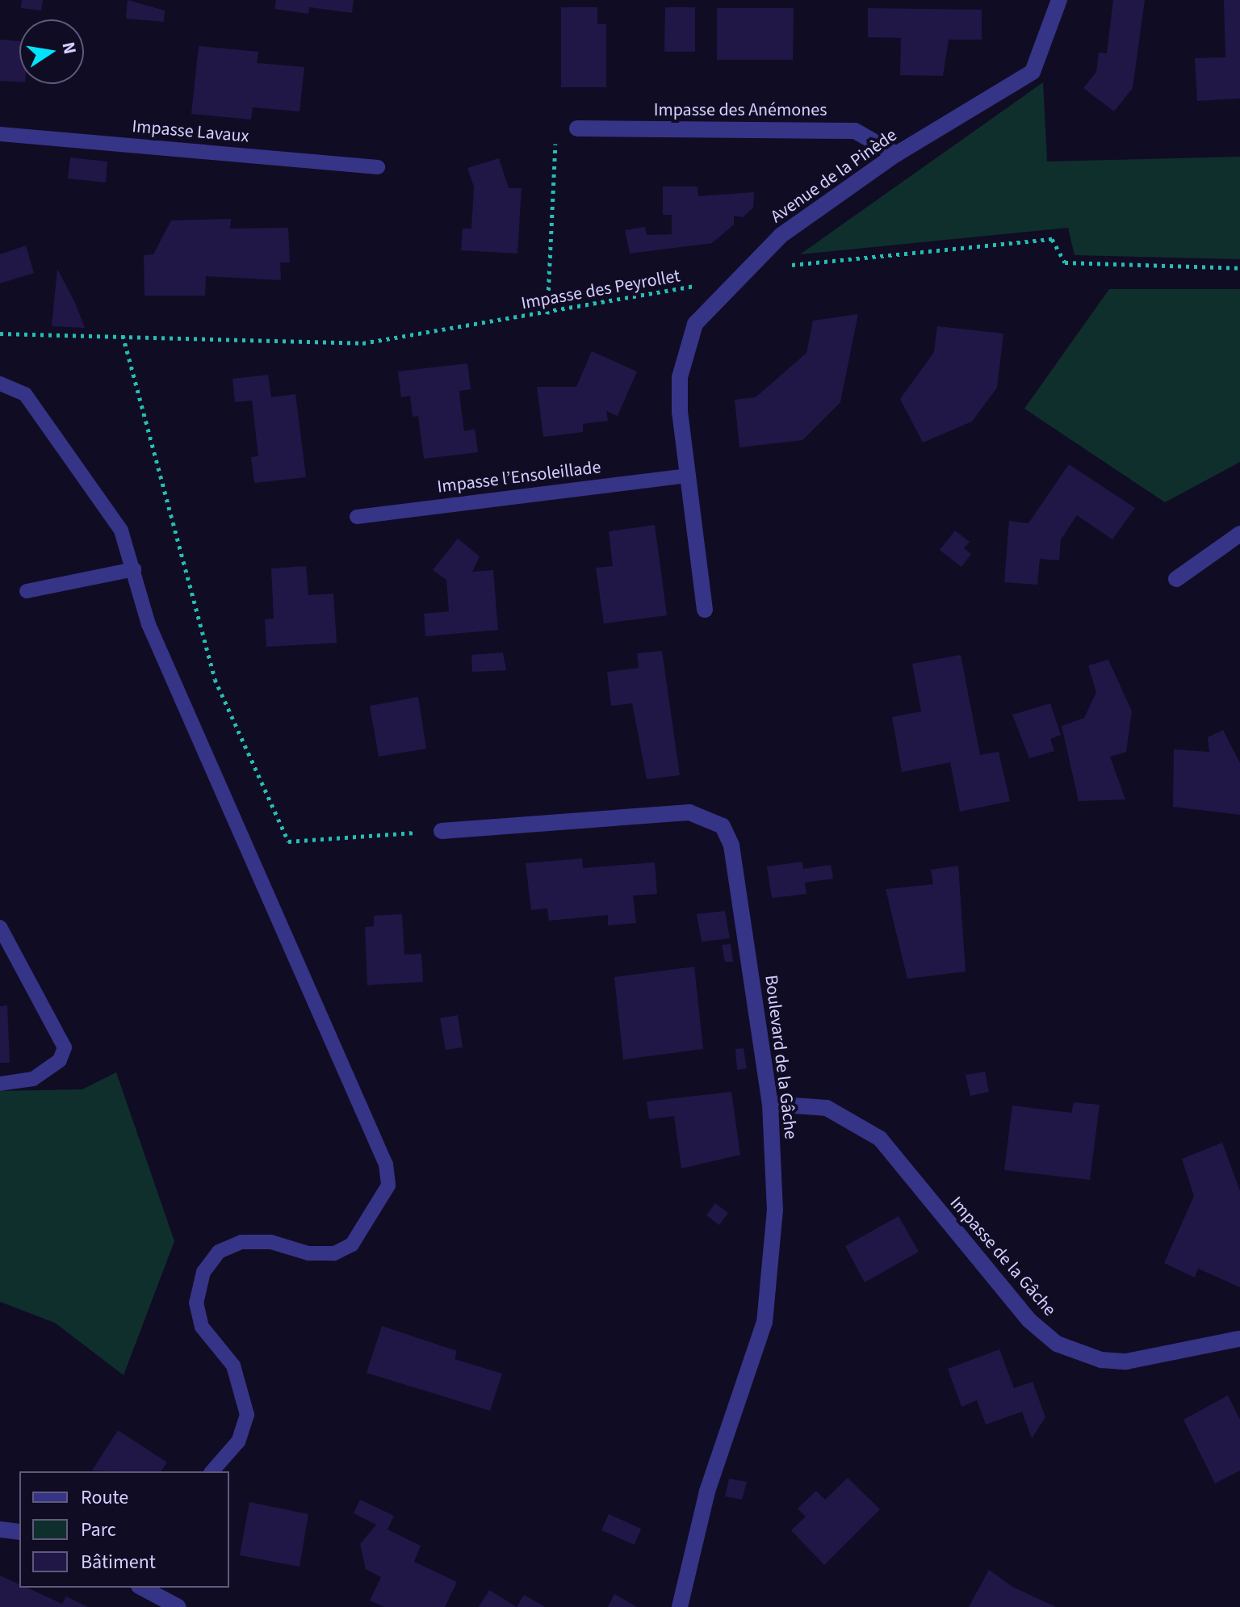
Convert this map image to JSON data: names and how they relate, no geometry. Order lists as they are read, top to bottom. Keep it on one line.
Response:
{"streets":{"street":["Impasse des Anémones","Avenue de la Pinède","Boulevard de la Gâche","Impasse de la Gâche"],"lane":["Impasse Lavaux","Impasse l’Ensoleillade"],"path":["Impasse des Peyrollet"]},"crossings":[["Impasse des Anémones","Avenue de la Pinède"],["Avenue de la Pinède","Impasse des Peyrollet"],["Avenue de la Pinède","Impasse l’Ensoleillade"],["Boulevard de la Gâche","Impasse de la Gâche"]],"legend":["Route","Parc","Bâtiment"],"north":"right"}
